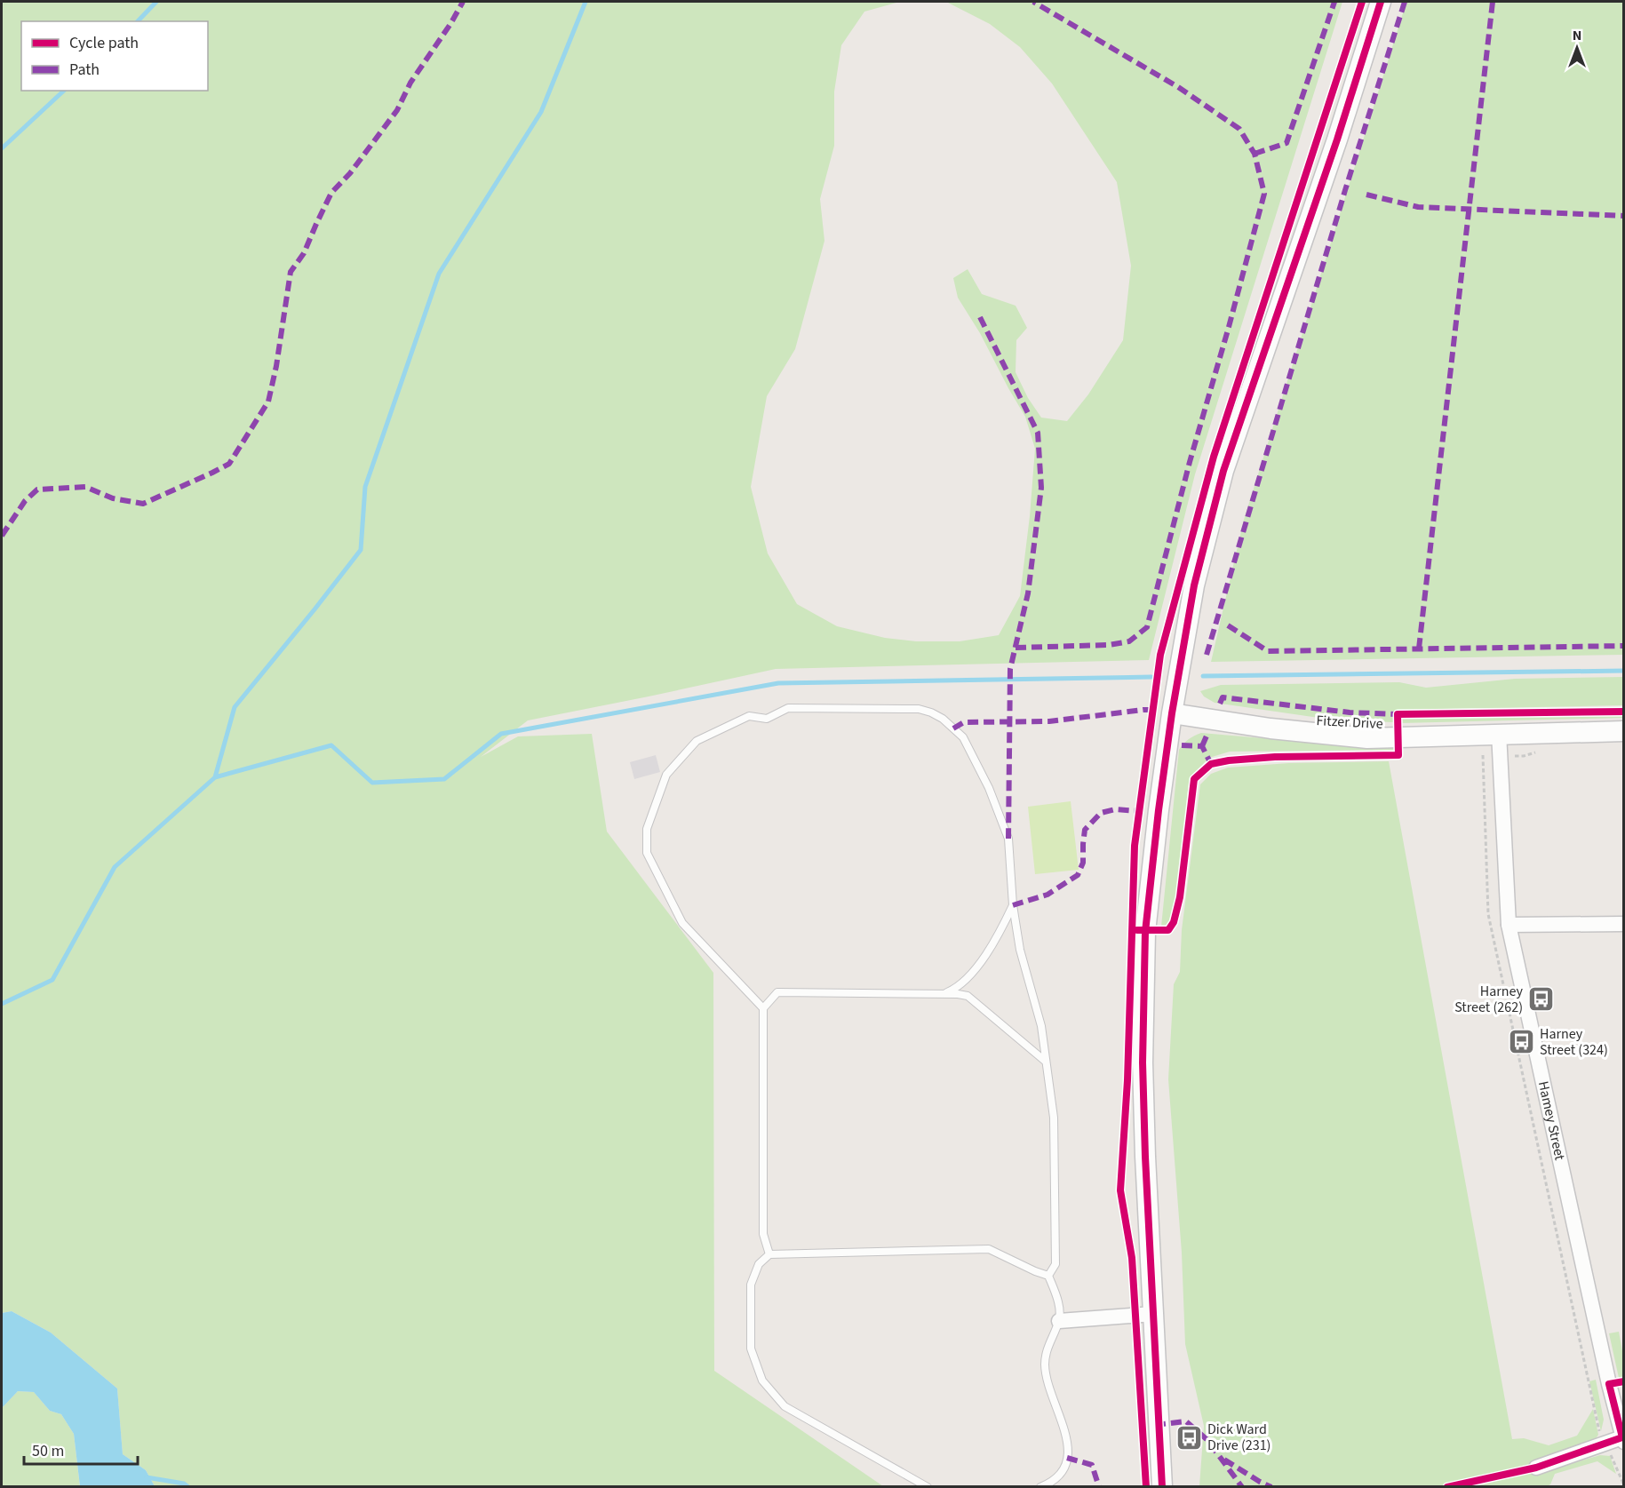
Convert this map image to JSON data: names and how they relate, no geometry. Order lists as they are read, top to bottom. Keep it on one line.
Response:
{"streets":{"street":["Fitzer Drive","Hamey Street"]},"crossings":[["Fitzer Drive","Hamey Street"]],"places":{"bus stop":["Harney Street (262)","Harney Street (324)","Dick Ward Drive (231)"]},"legend":["Cycle path","Path"],"scale_bar":"50 m","north":"top"}
